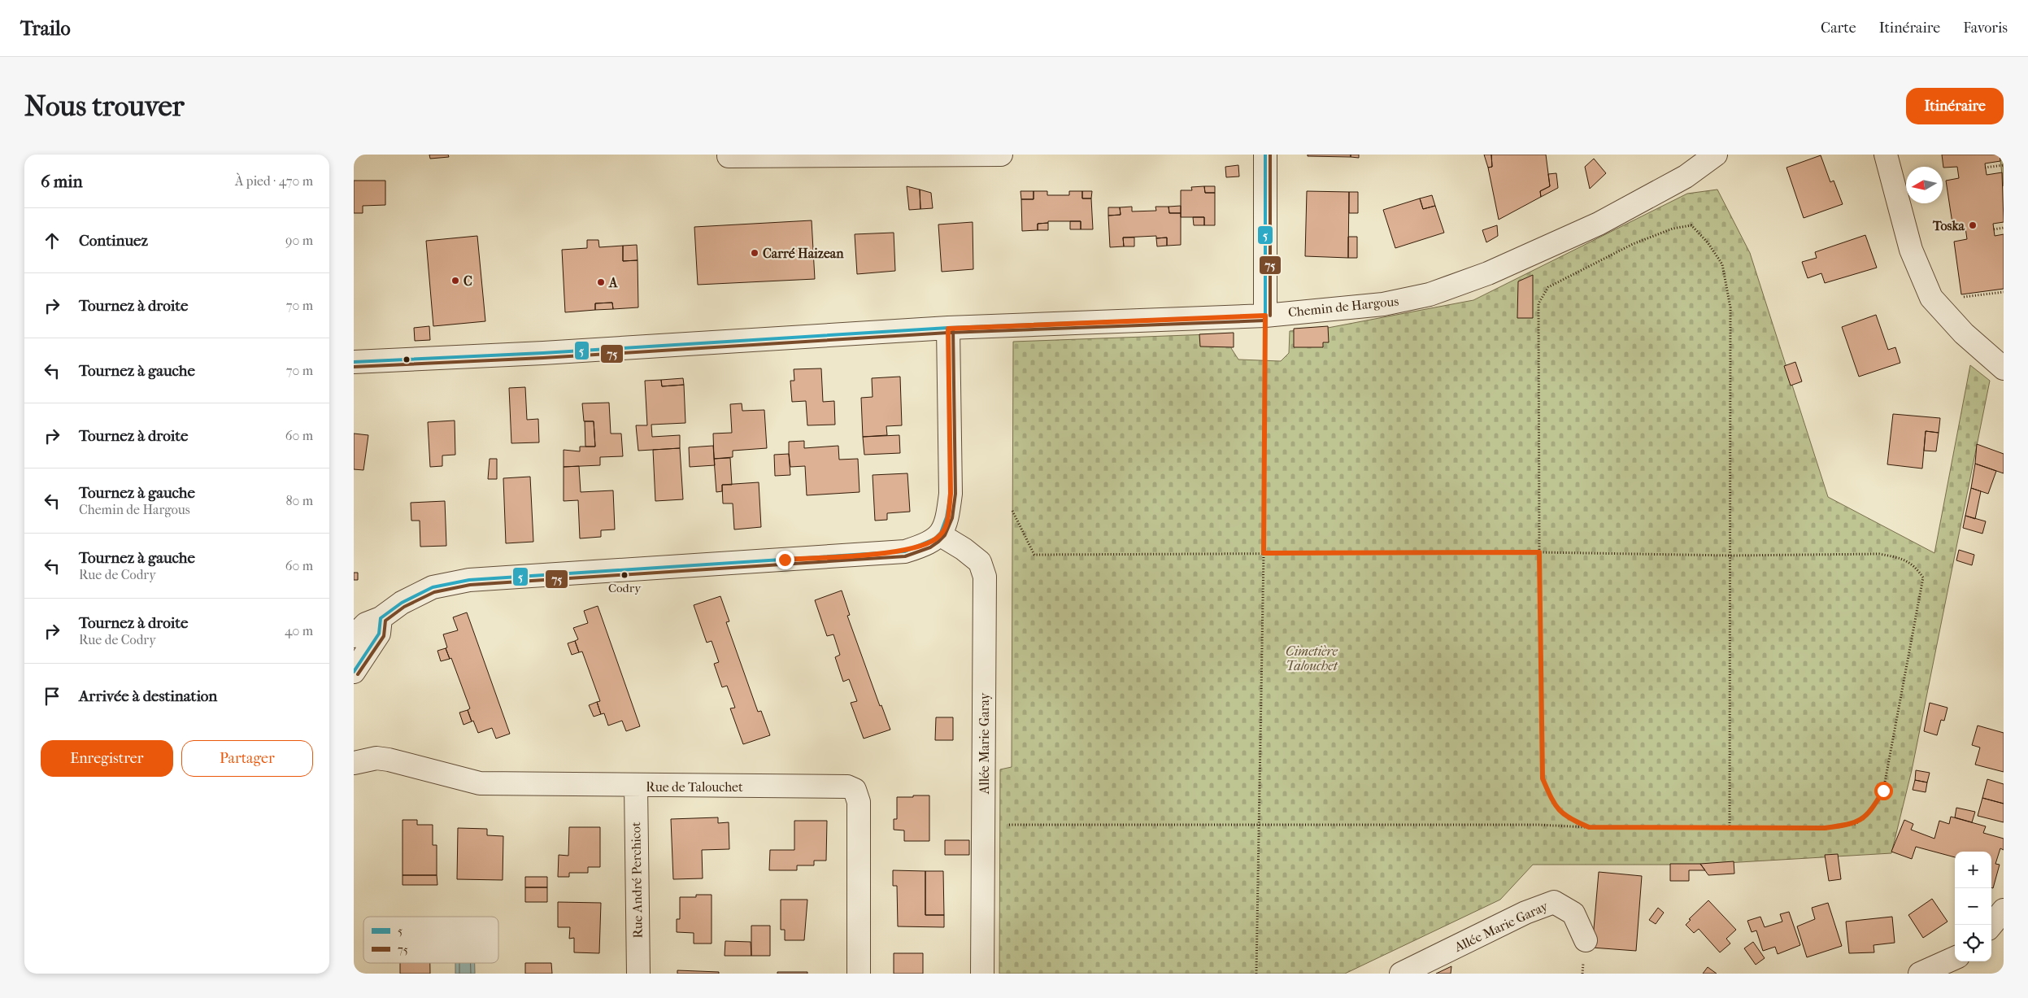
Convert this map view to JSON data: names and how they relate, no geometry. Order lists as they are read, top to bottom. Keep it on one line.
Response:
{"streets":{"street":["Chemin de Hargous","Allée Marie Garay","Rue de Talouchet","Rue André Perchicot"]},"crossings":[["Rue de Talouchet","Rue André Perchicot"]],"parks":["Cimetière Talouchet"],"places":["Toska","Carré Haizean","C","A","Codry"],"lines":["transit line 5","transit line 75"],"legend":["5","75"],"north":"left","page":{"header":"Trailo","nav":["Carte","Itinéraire","Favoris"],"buttons":["Itinéraire",["Enregistrer","Partager"]],"title":"Nous trouver","heading":["6 min","À pied · 470 m"],"list":[["Continuez","90 m"],["Tournez à droite","70 m"],["Tournez à gauche","70 m"],["Tournez à droite","60 m"],["Tournez à gauche","Chemin de Hargous","80 m"],["Tournez à gauche","Rue de Codry","60 m"],["Tournez à droite","Rue de Codry","40 m"],"Arrivée à destination"],"map_buttons":["+","−"]}}
